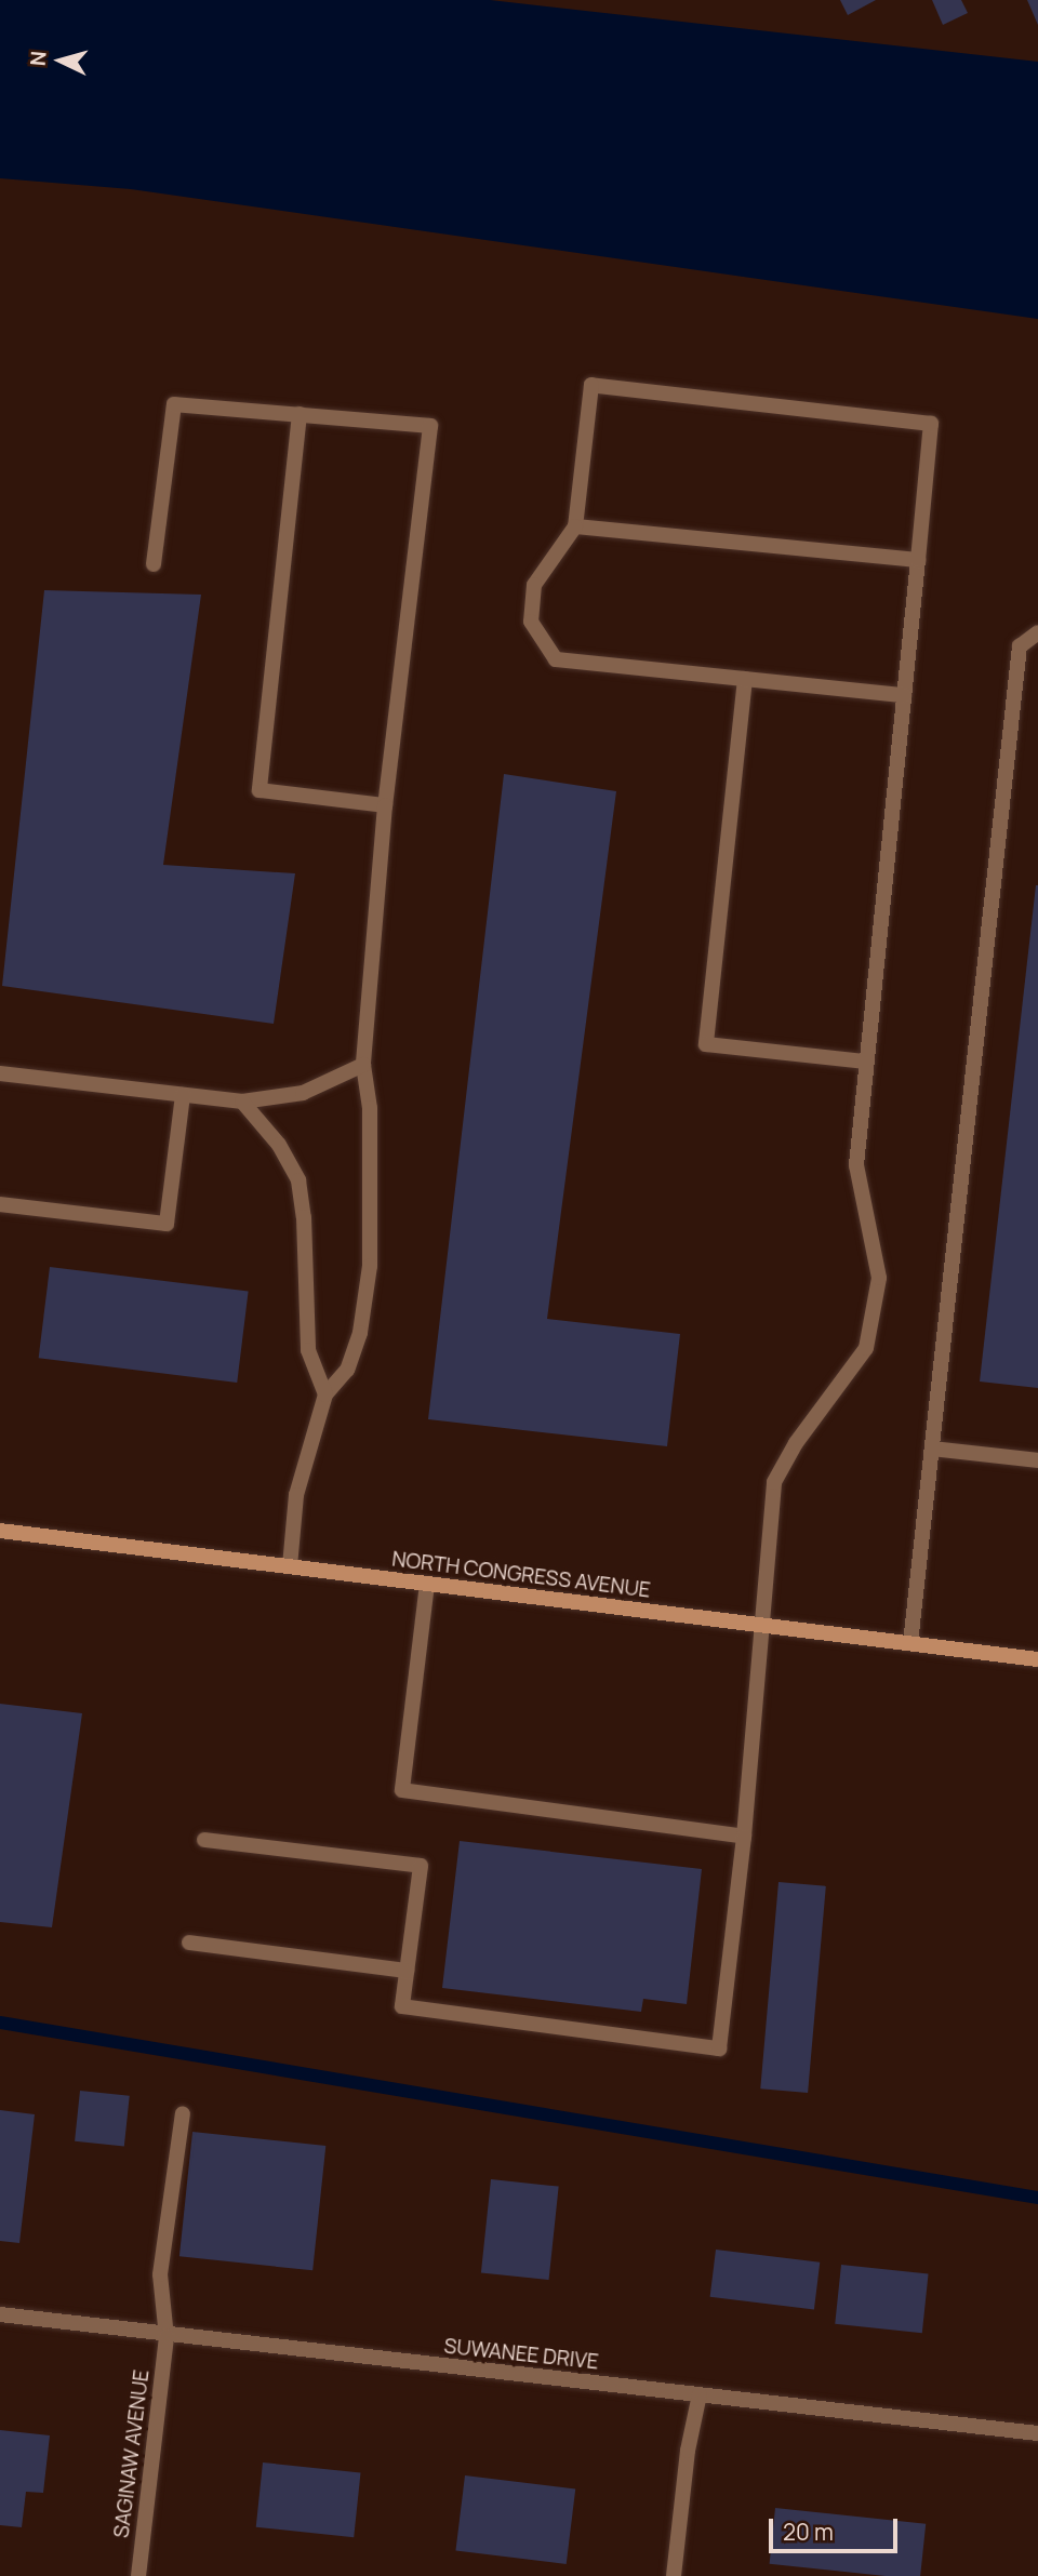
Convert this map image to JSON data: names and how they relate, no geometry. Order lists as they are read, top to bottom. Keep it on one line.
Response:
{"streets":{"street":["NORTH CONGRESS AVENUE","SUWANEE DRIVE","SAGINAW AVENUE"]},"crossings":[["SUWANEE DRIVE","SAGINAW AVENUE"]],"scale_bar":"20 m","north":"left"}
